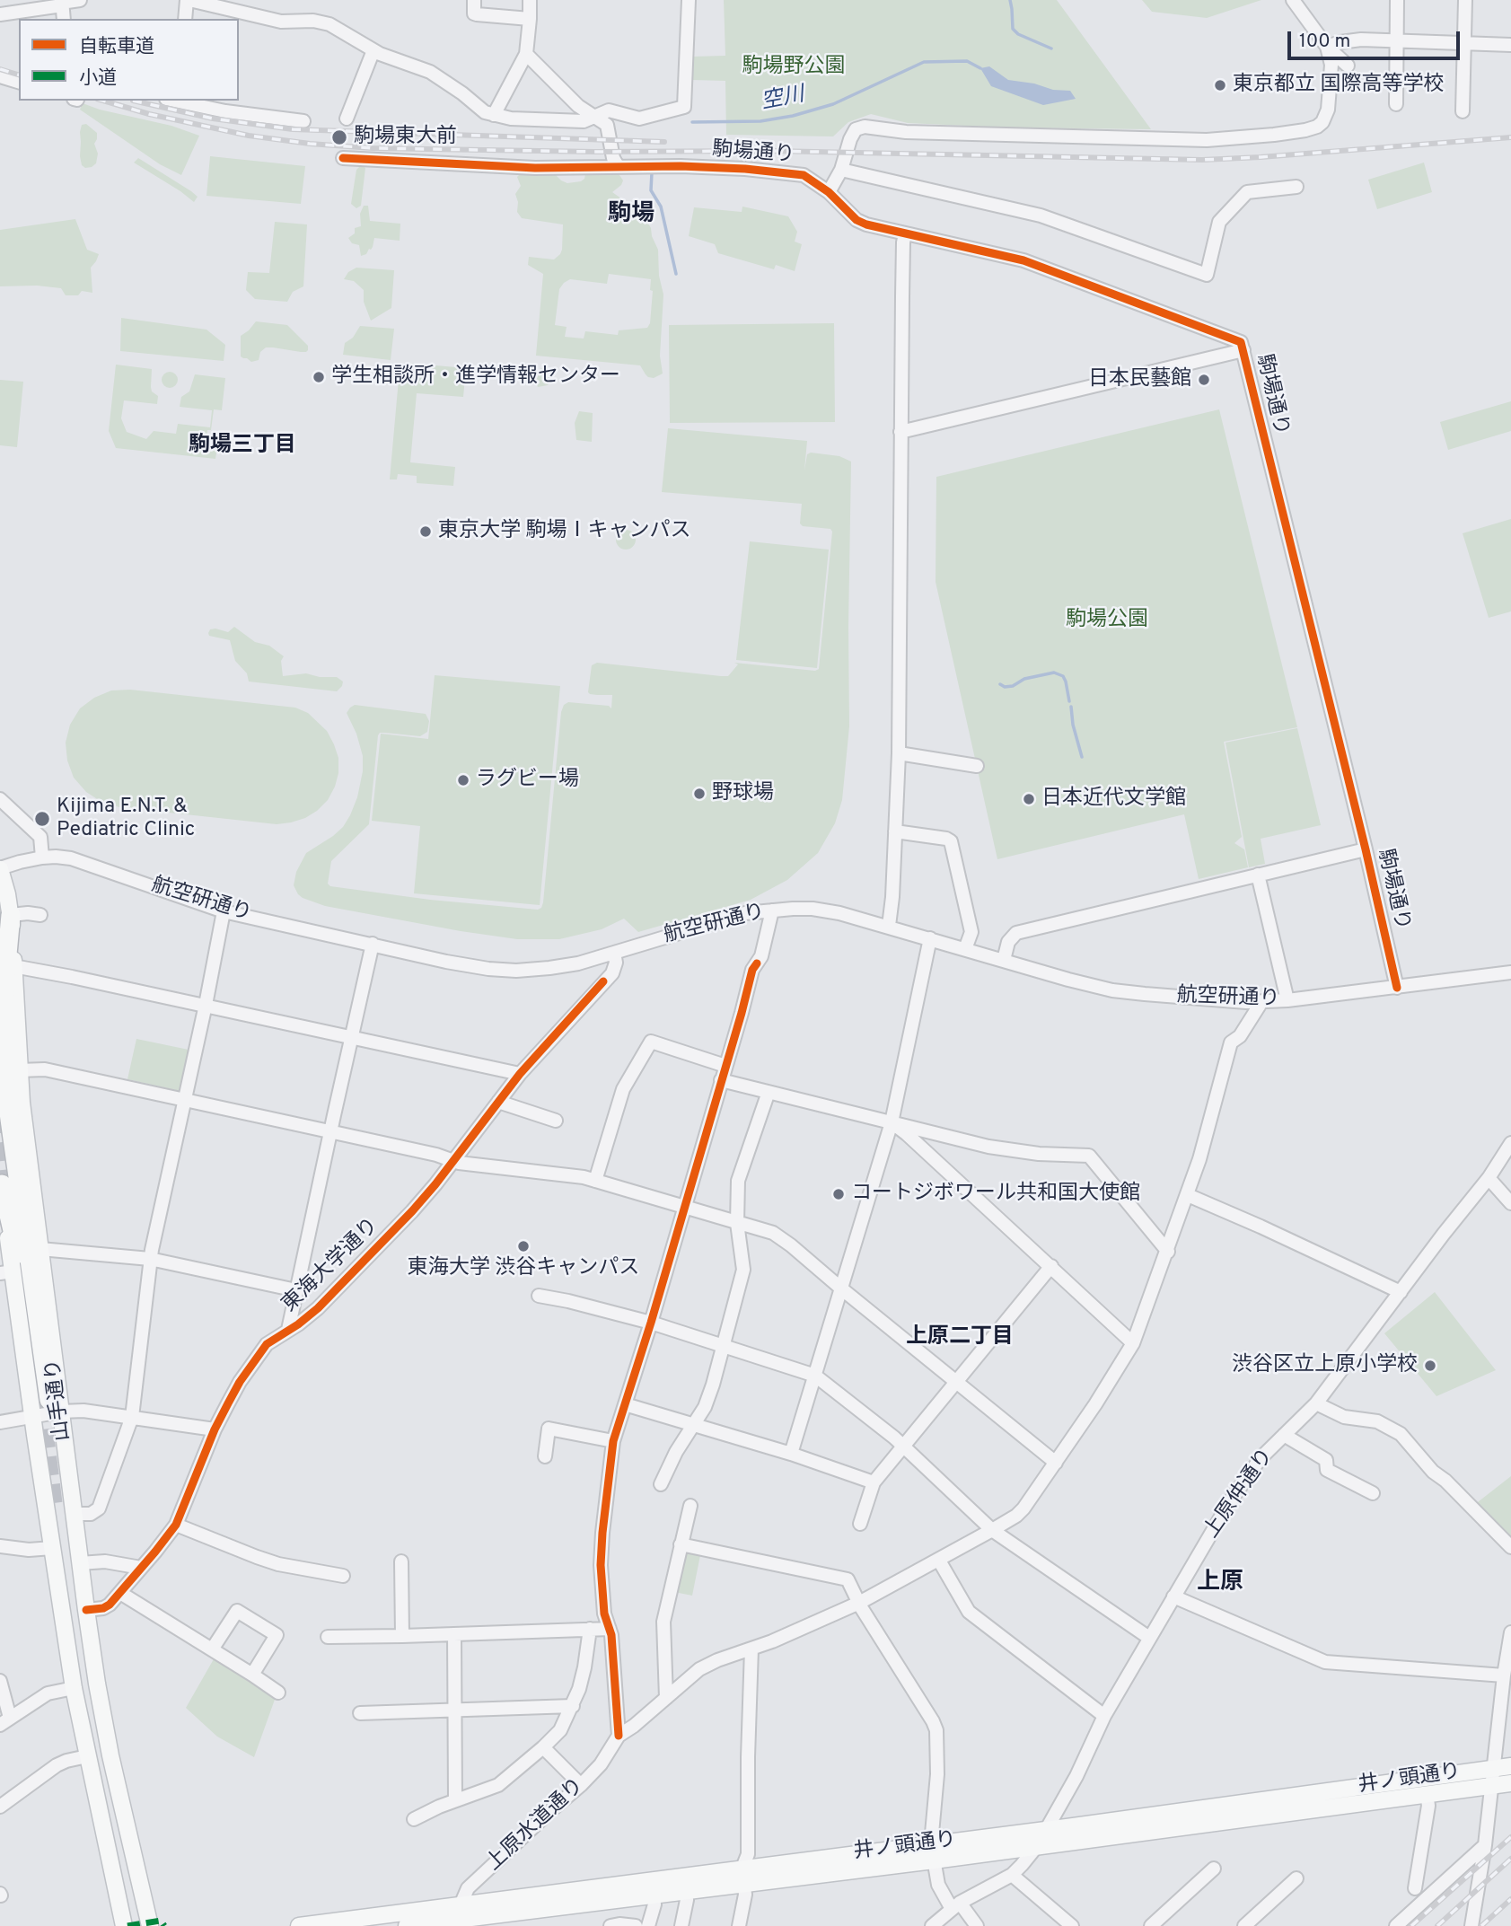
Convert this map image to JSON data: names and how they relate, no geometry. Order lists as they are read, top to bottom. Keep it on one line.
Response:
{"streets":{"main road":["山手通り","井ノ頭通り"],"street":["駒場通り","航空研通り","東海大学通り","上原仲通り","上原水道通り"]},"crossings":[["駒場通り","航空研通り"],["航空研通り","東海大学通り"],["航空研通り","上原水道通り"],["東海大学通り","山手通り"],["上原仲通り","井ノ頭通り"],["井ノ頭通り","上原水道通り"]],"districts":["駒場","駒場三丁目","上原二丁目","上原"],"water":["空川"],"parks":["駒場野公園","駒場公園"],"places":["東京都立 国際高等学校","駒場東大前","学生相談所・進学情報センター","日本民藝館","東京大学 駒場Ⅰキャンパス","ラグビー場","野球場","日本近代文学館","Kijima E.N.T. & Pediatric Clinic","コートジボワール共和国大使館","東海大学 渋谷キャンパス","渋谷区立上原小学校"],"legend":["自転車道","小道"],"scale_bar":"100 m"}
